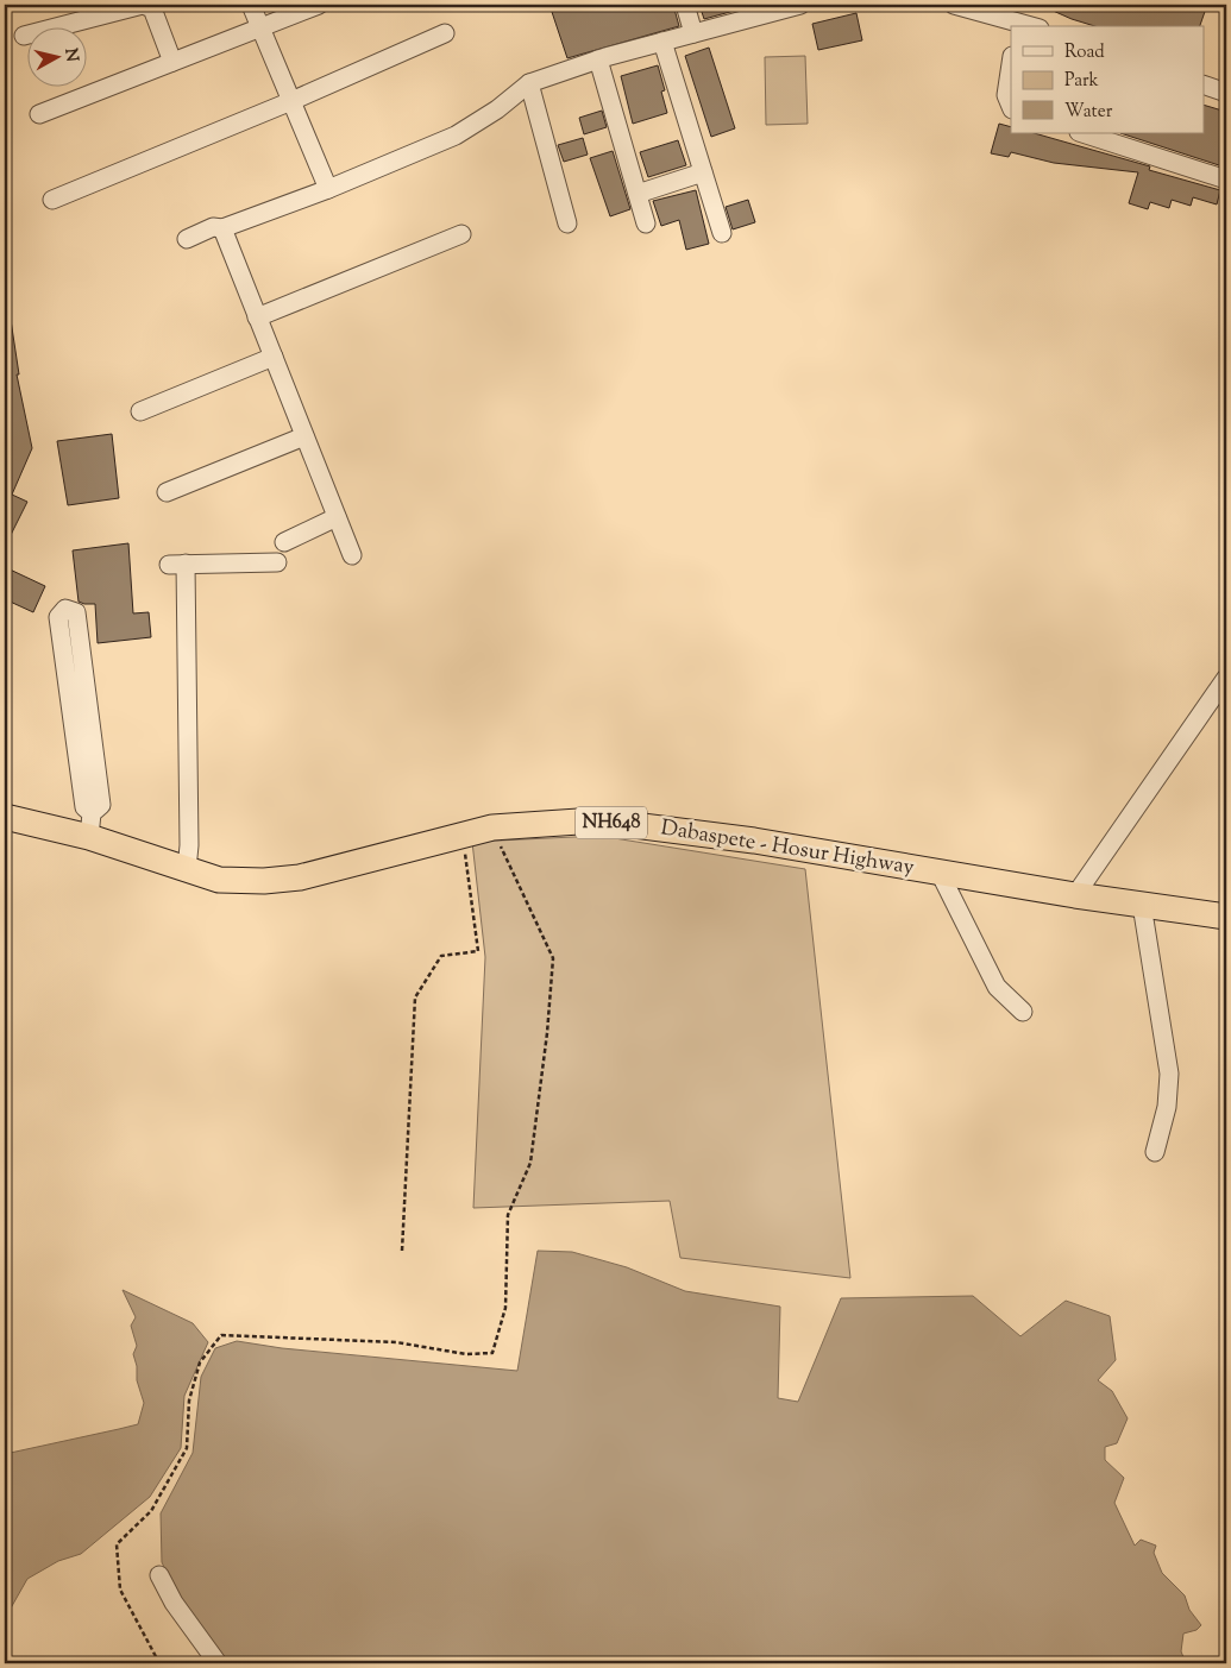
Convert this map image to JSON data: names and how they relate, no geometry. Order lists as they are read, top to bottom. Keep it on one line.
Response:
{"streets":{"highway":["NH648","Dabaspete - Hosur Highway"]},"legend":["Road","Park","Water"],"north":"right"}
